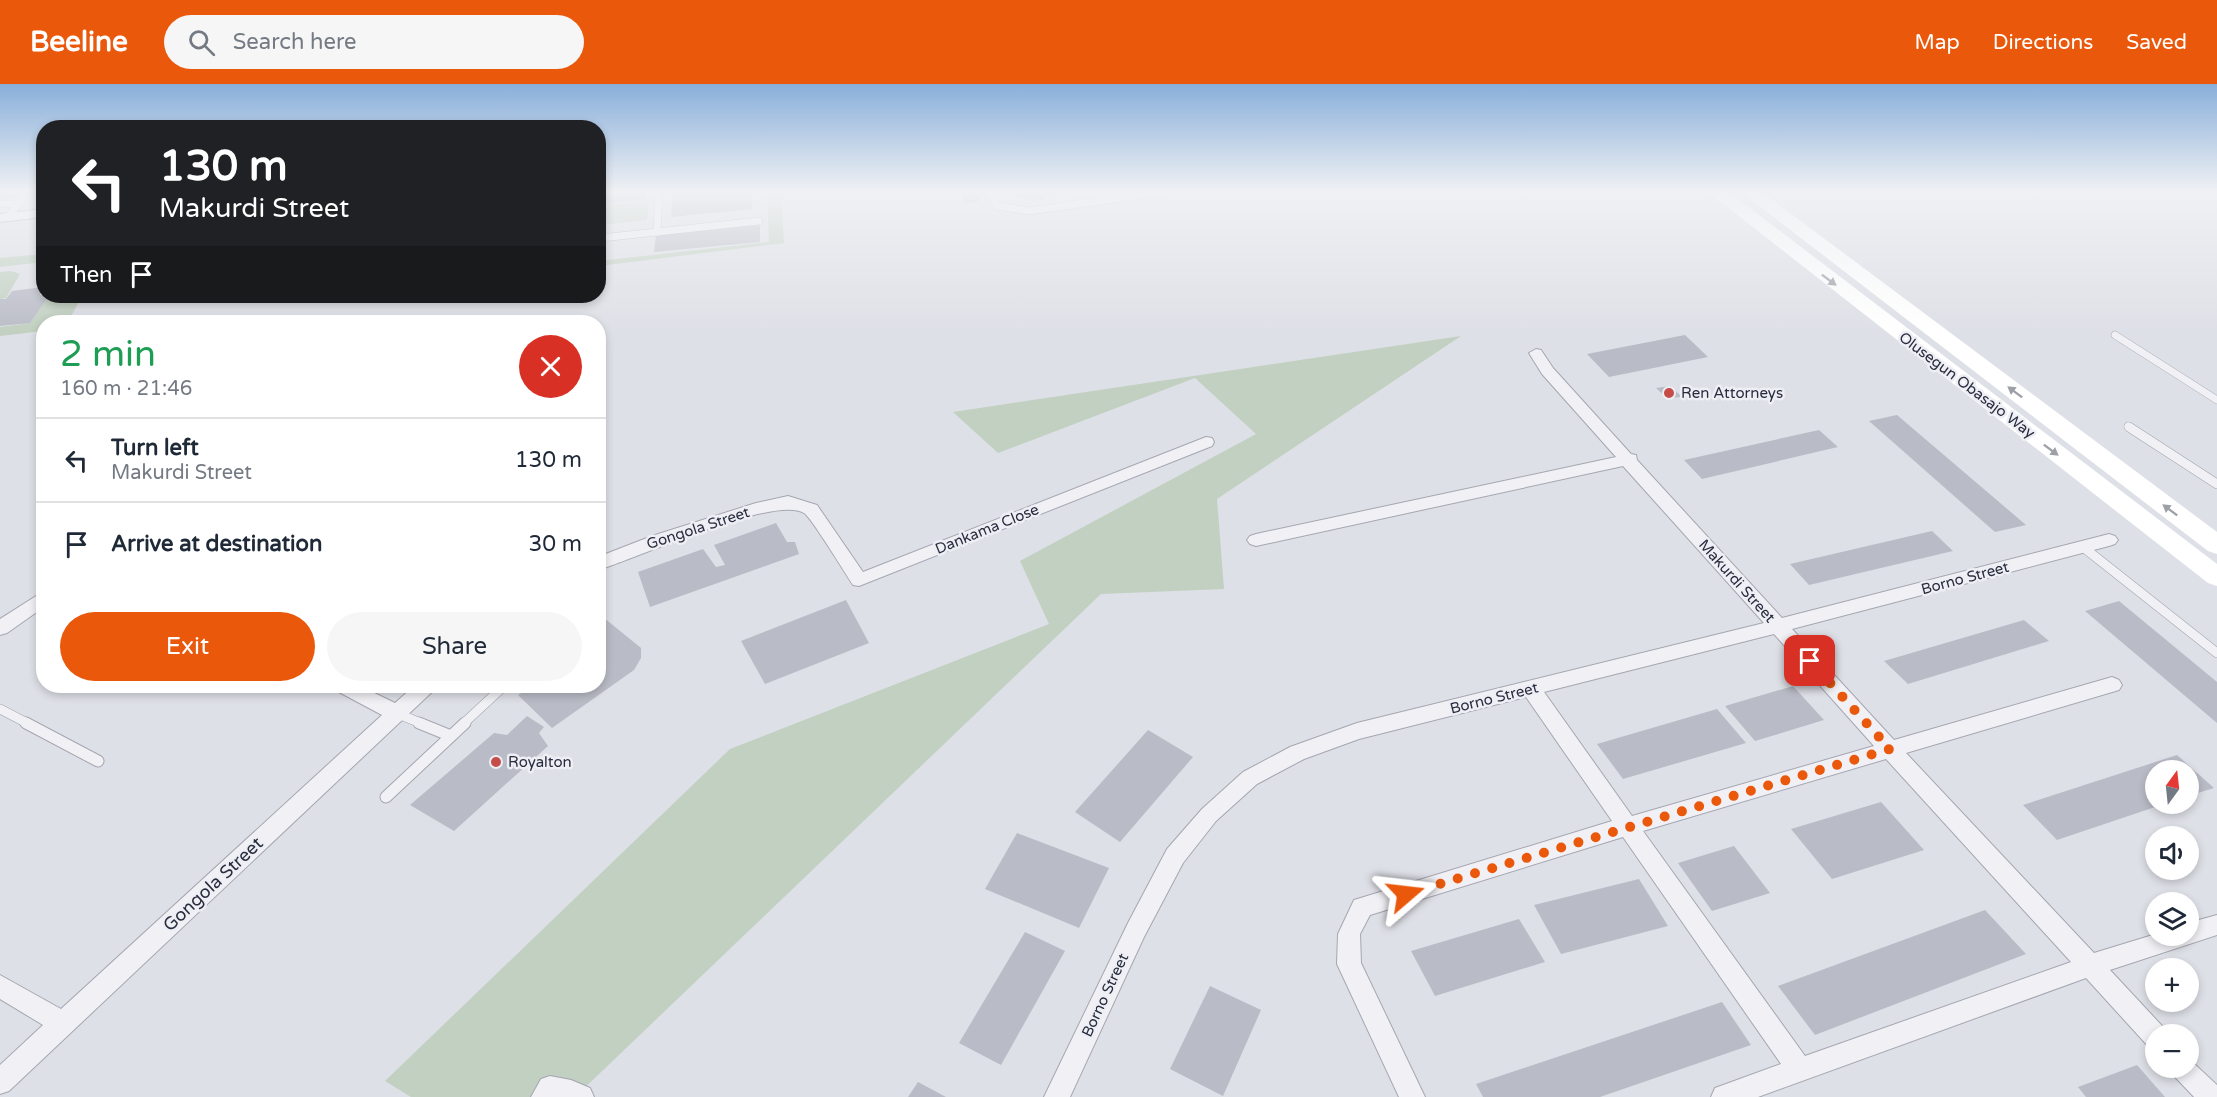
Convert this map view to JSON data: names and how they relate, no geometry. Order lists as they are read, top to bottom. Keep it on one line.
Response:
{"streets":{"main road":["Olusegun Obasajo Way"],"street":["Gongola Street","Dankama Close","Borno Street","Makurdi Street"]},"crossings":[["Gongola Street","Dankama Close"],["Borno Street","Makurdi Street"]],"places":["Ren Attorneys","Royalton"],"north":"top","page":{"header":"Beeline","search":"Search here","nav":["Map","Directions","Saved"],"turn":["130 m","Makurdi Street"],"then":"Then","heading":["2 min","160 m · 21:46"],"list":[{"name":"Turn left","note":"Makurdi Street","value":"130 m"},{"name":"Arrive at destination","value":"30 m"}],"buttons":["Exit","Share"],"map_buttons":["+","−"]}}
